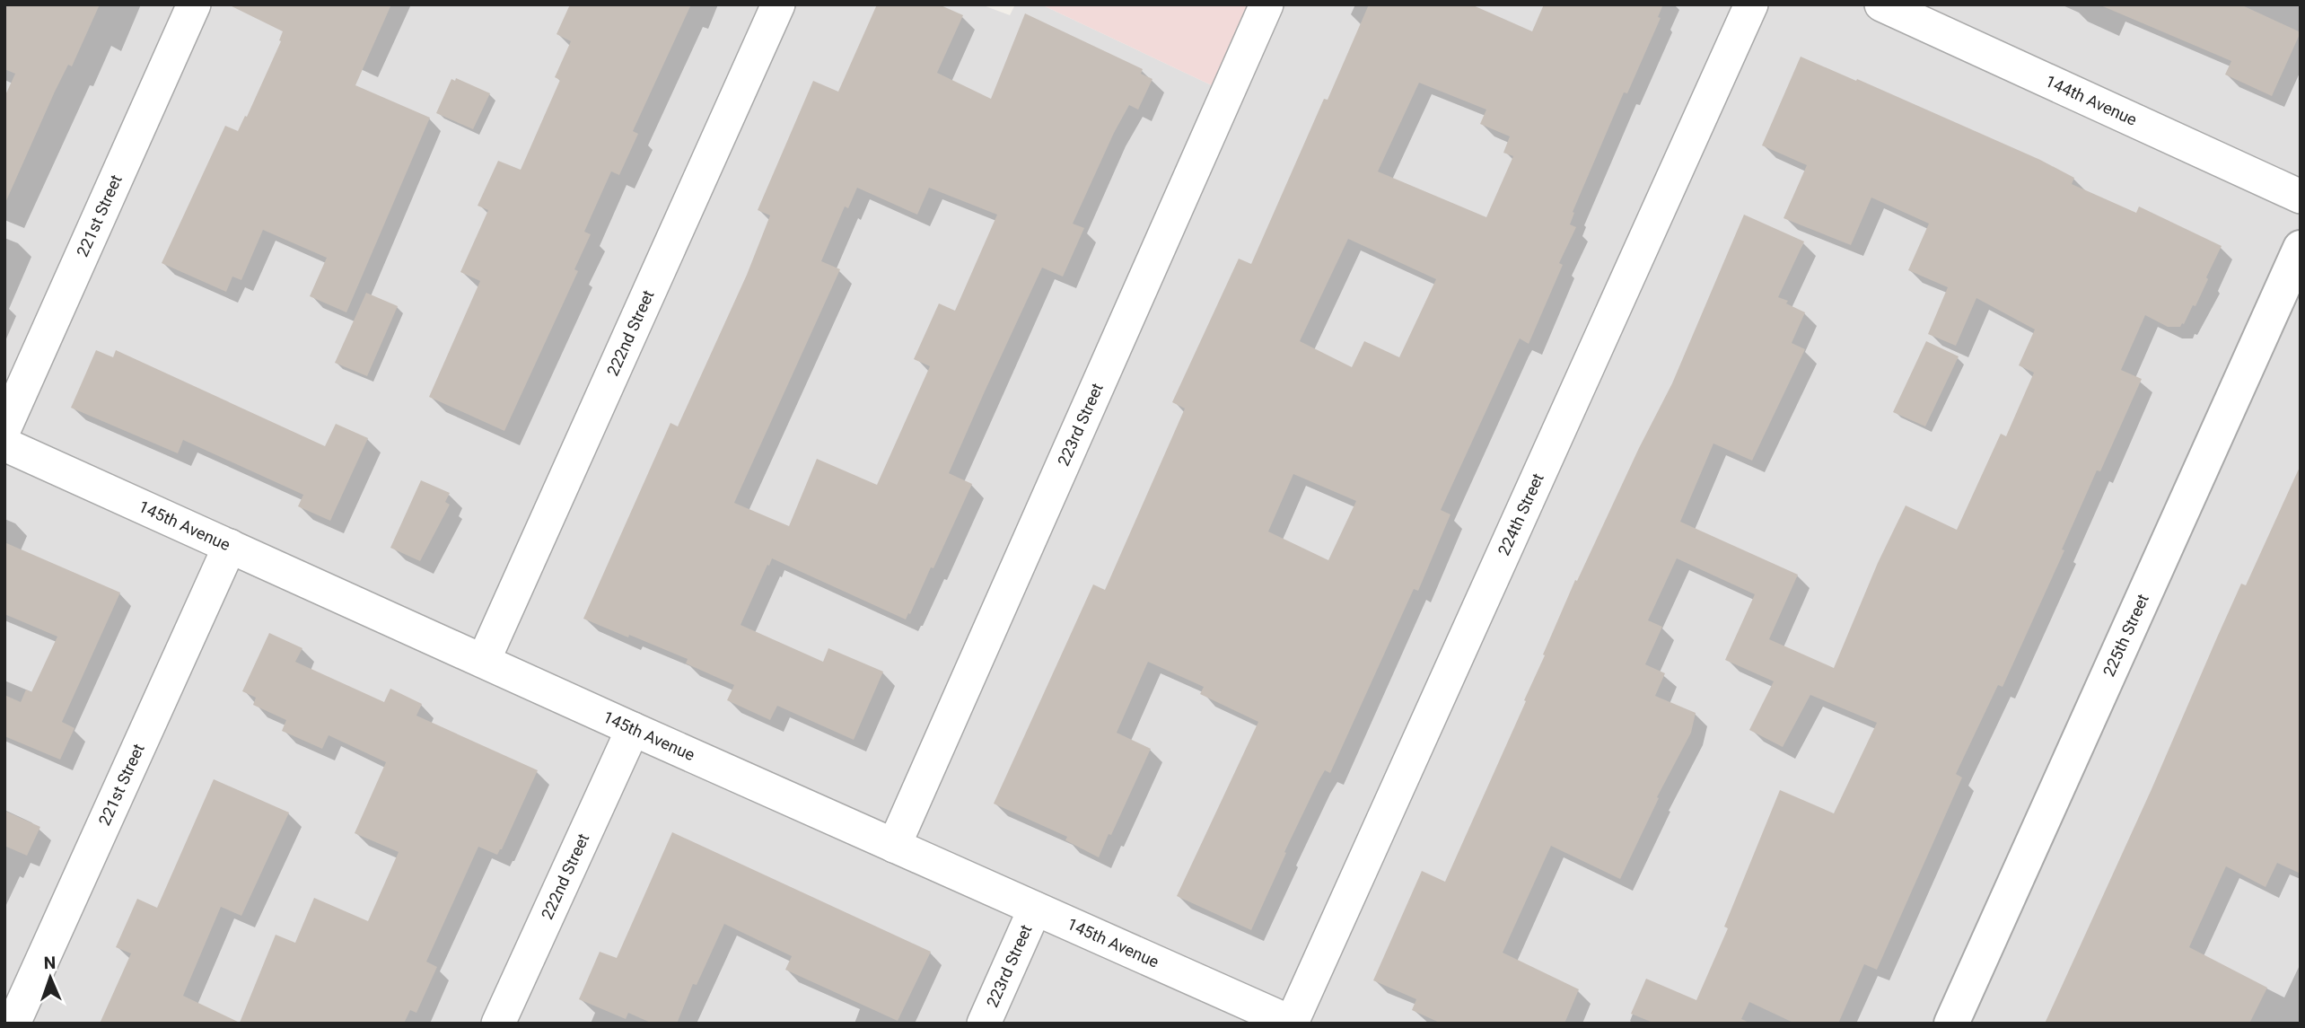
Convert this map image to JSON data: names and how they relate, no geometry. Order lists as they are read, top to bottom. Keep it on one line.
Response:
{"streets":{"street":["144th Avenue","221st Street","222nd Street","223rd Street","224th Street","145th Avenue","225th Street"]},"crossings":[["221st Street","145th Avenue"],["222nd Street","145th Avenue"],["223rd Street","145th Avenue"],["224th Street","145th Avenue"]],"north":"top"}
